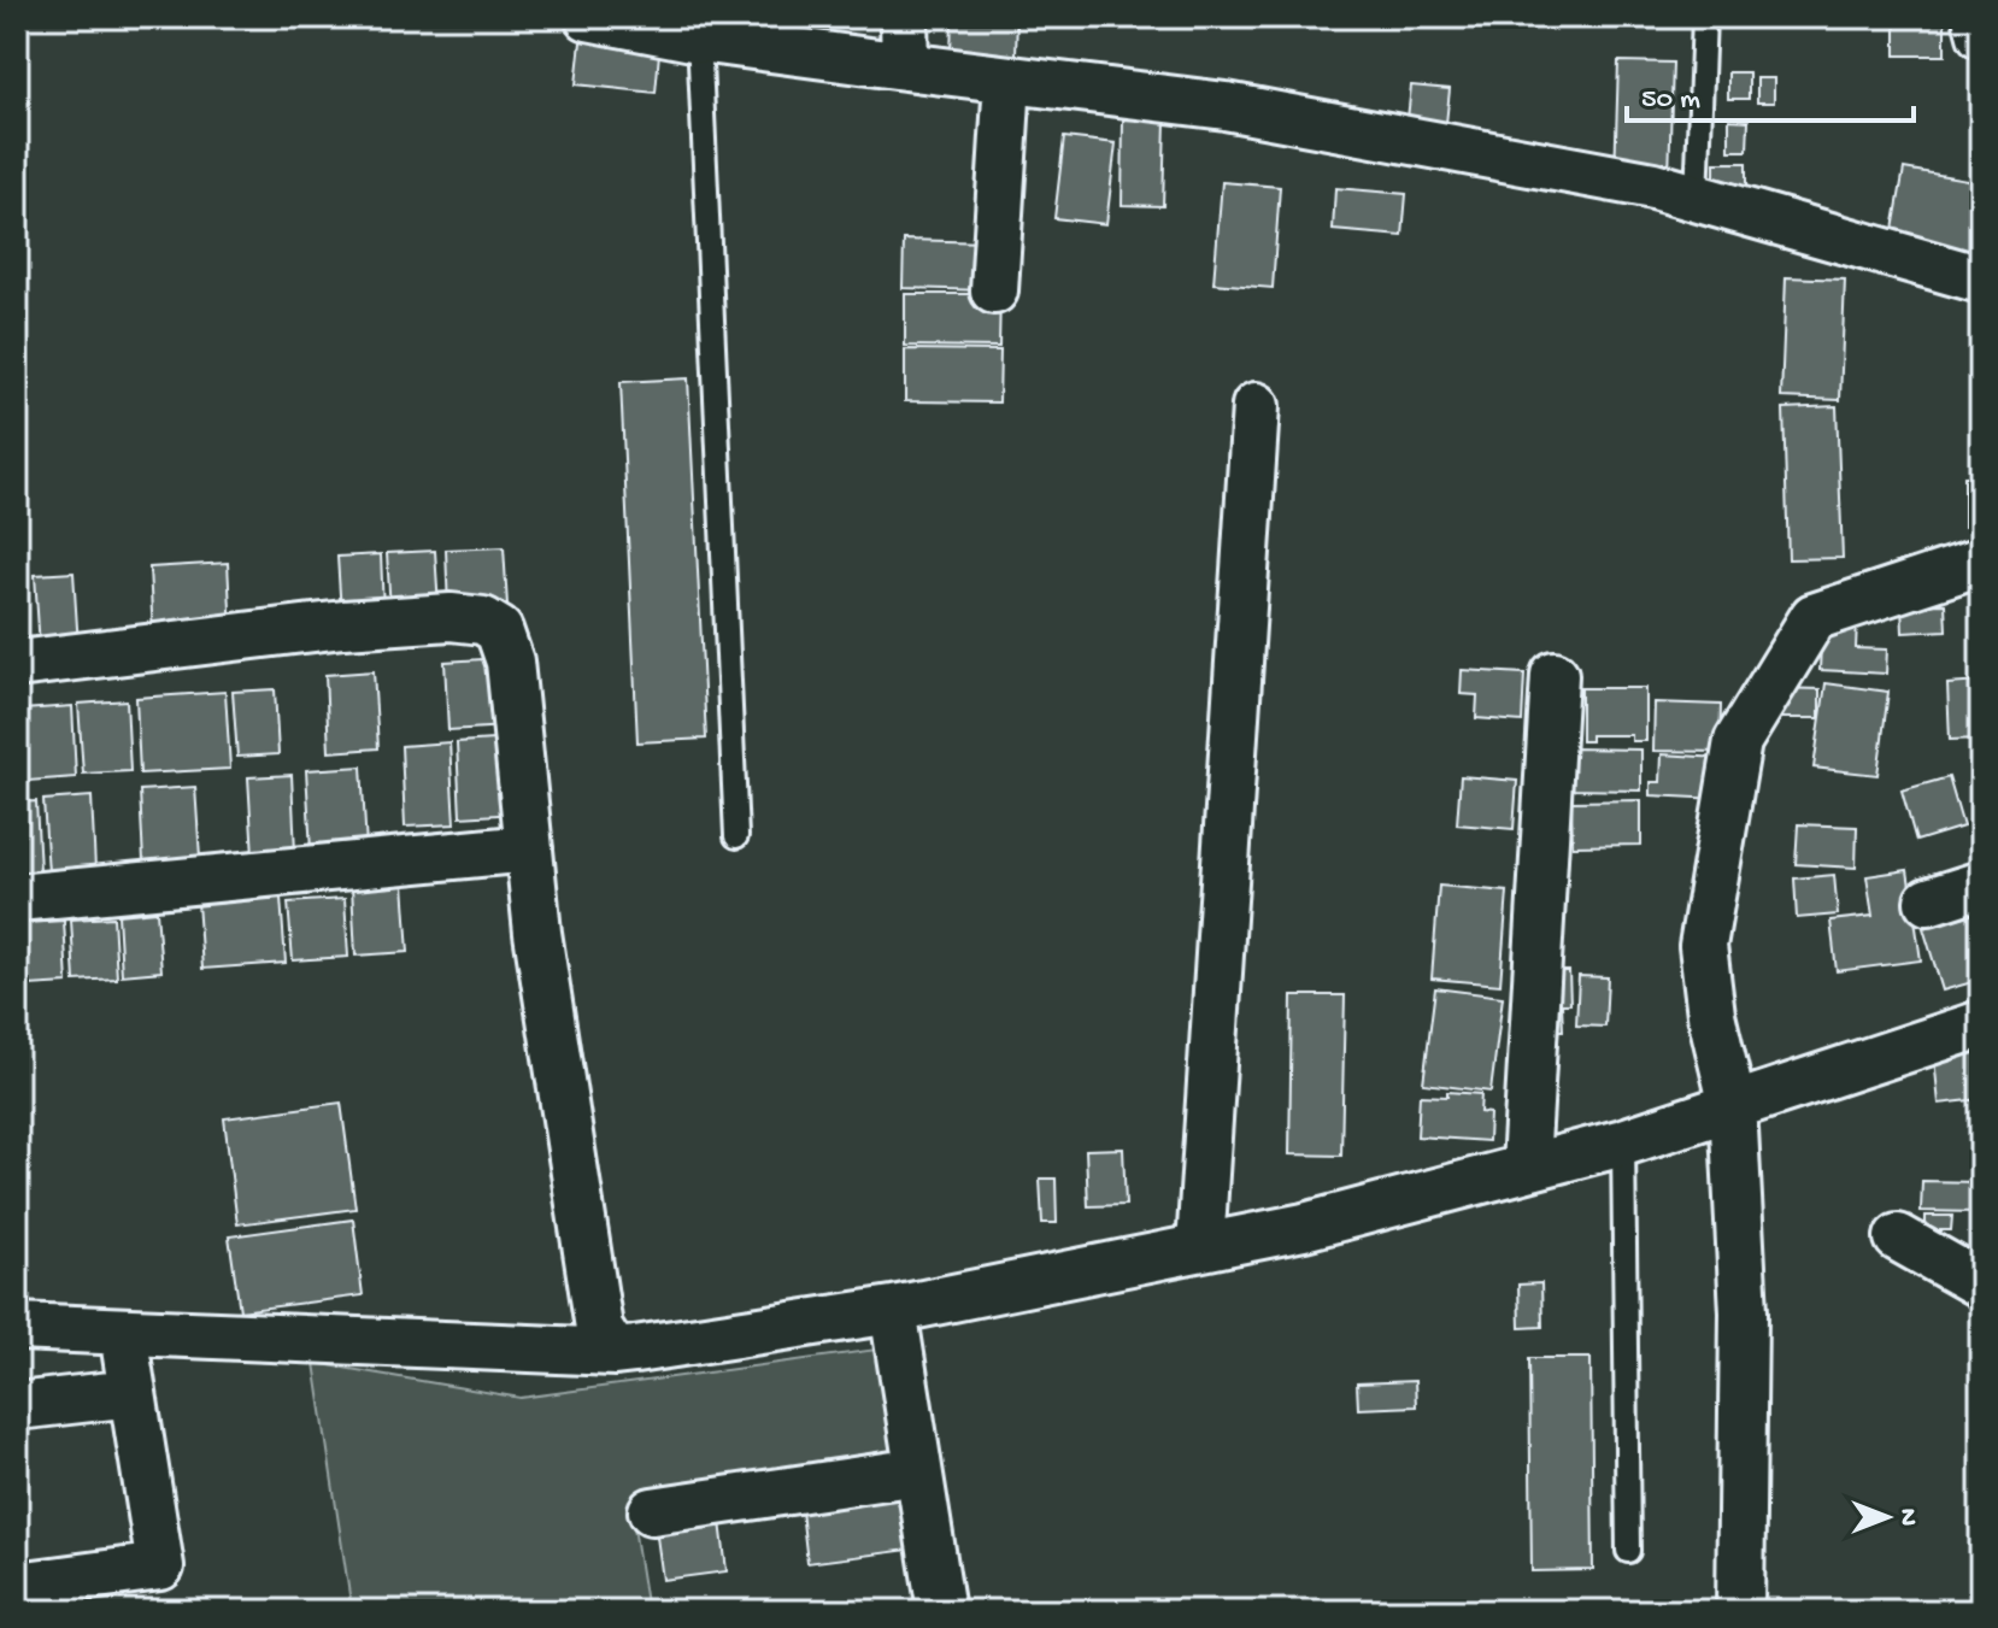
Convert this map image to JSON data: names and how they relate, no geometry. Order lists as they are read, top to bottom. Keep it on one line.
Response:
{"scale_bar":"50 m","north":"right"}
